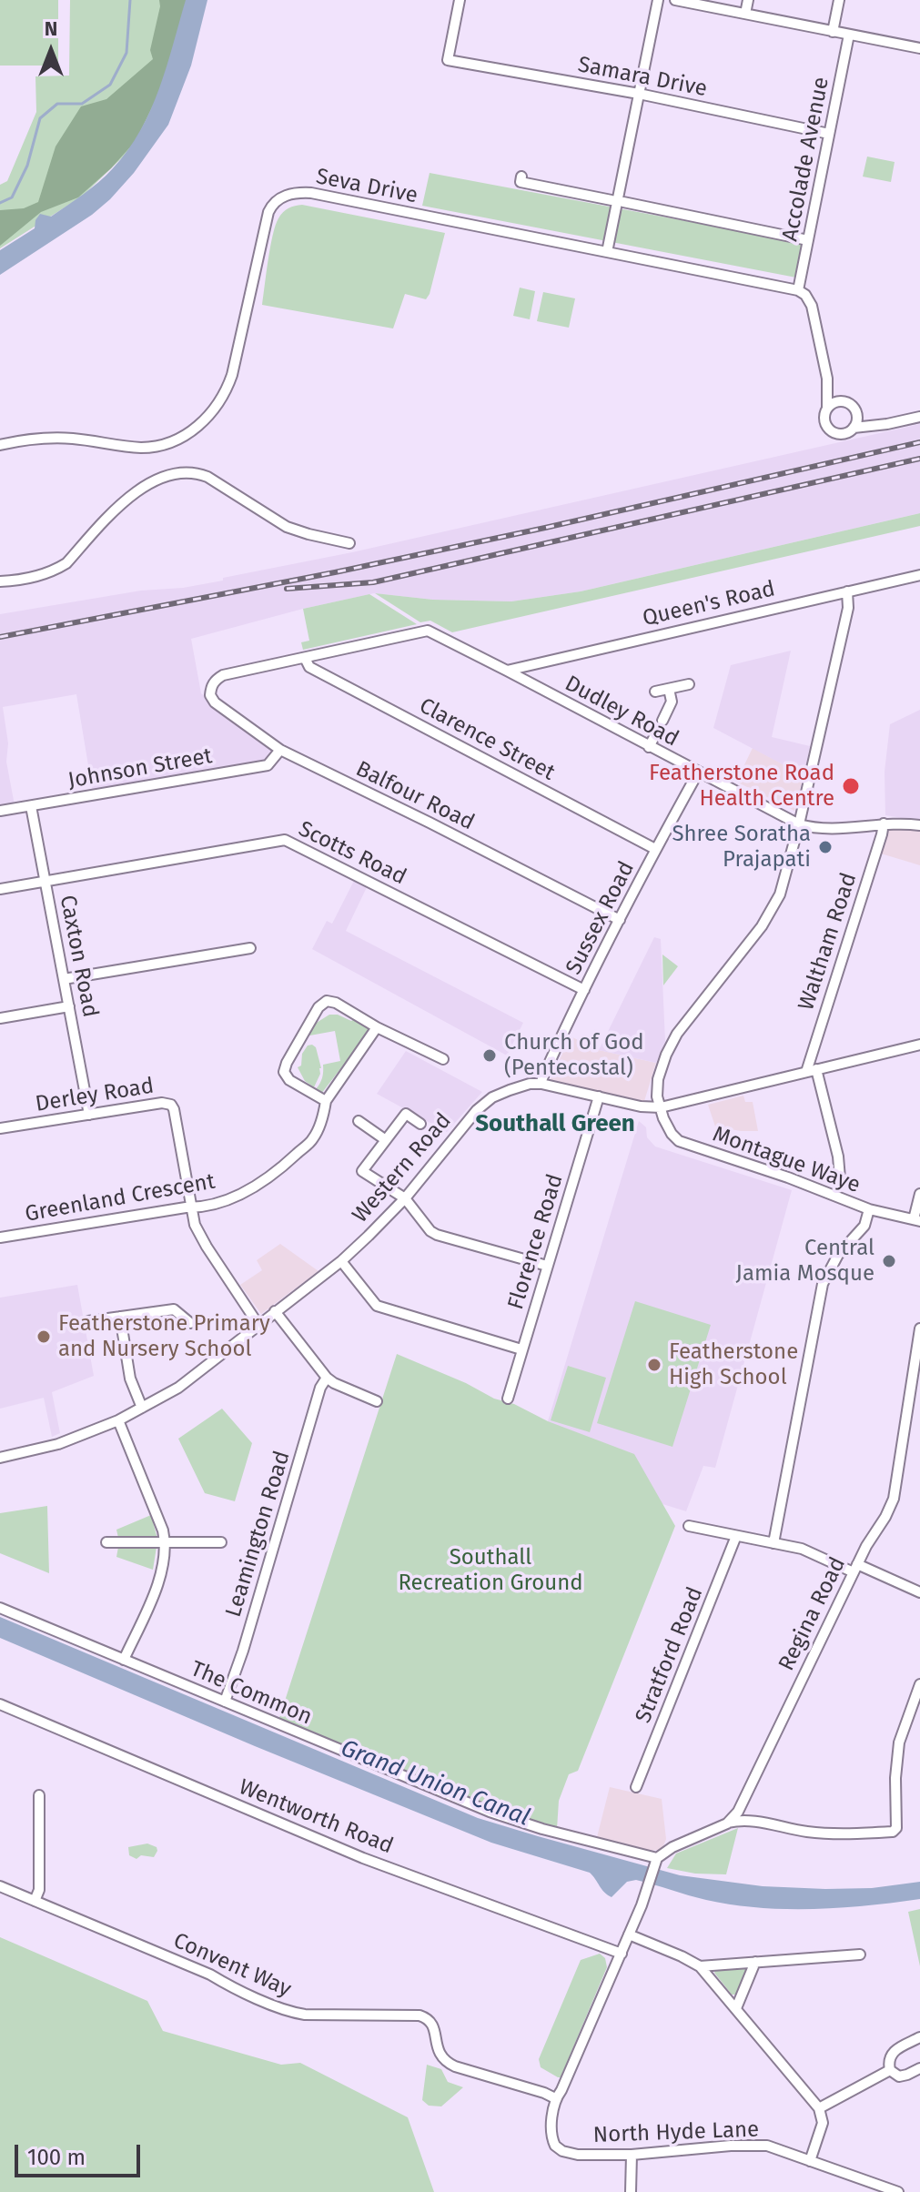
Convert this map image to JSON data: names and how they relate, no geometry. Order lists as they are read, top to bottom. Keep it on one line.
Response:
{"streets":{"street":["Samara Drive","Accolade Avenue","Seva Drive","Queen's Road","Dudley Road","Clarence Street","Johnson Street","Balfour Road","Scotts Road","Sussex Road","Waltham Road","Caxton Road","Derley Road","Montague Waye","Western Road","Greenland Crescent","Florence Road","Leamington Road","Regina Road","Stratford Road","The Common","Wentworth Road","Convent Way","North Hyde Lane"]},"crossings":[["Samara Drive","Accolade Avenue"],["Accolade Avenue","Seva Drive"],["Queen's Road","Dudley Road"],["Dudley Road","Clarence Street"],["Dudley Road","Balfour Road"],["Dudley Road","Sussex Road"],["Clarence Street","Balfour Road"],["Clarence Street","Sussex Road"],["Johnson Street","Balfour Road"],["Johnson Street","Caxton Road"],["Balfour Road","Sussex Road"],["Scotts Road","Sussex Road"],["Scotts Road","Caxton Road"],["Sussex Road","Western Road"],["Waltham Road","Western Road"],["Caxton Road","Derley Road"],["Derley Road","Western Road"],["Derley Road","Greenland Crescent"],["Montague Waye","Western Road"],["Western Road","Florence Road"],["Leamington Road","The Common"],["Regina Road","The Common"],["Regina Road","North Hyde Lane"],["The Common","North Hyde Lane"],["Wentworth Road","North Hyde Lane"],["Convent Way","North Hyde Lane"]],"districts":["Southall Green"],"water":["Grand Union Canal"],"parks":["Southall Recreation Ground"],"places":["Featherstone Road Health Centre","Shree Soratha Prajapati","Church of God (Pentecostal)","Central Jamia Mosque","Featherstone Primary and Nursery School","Featherstone High School"],"scale_bar":"100 m","north":"top"}
